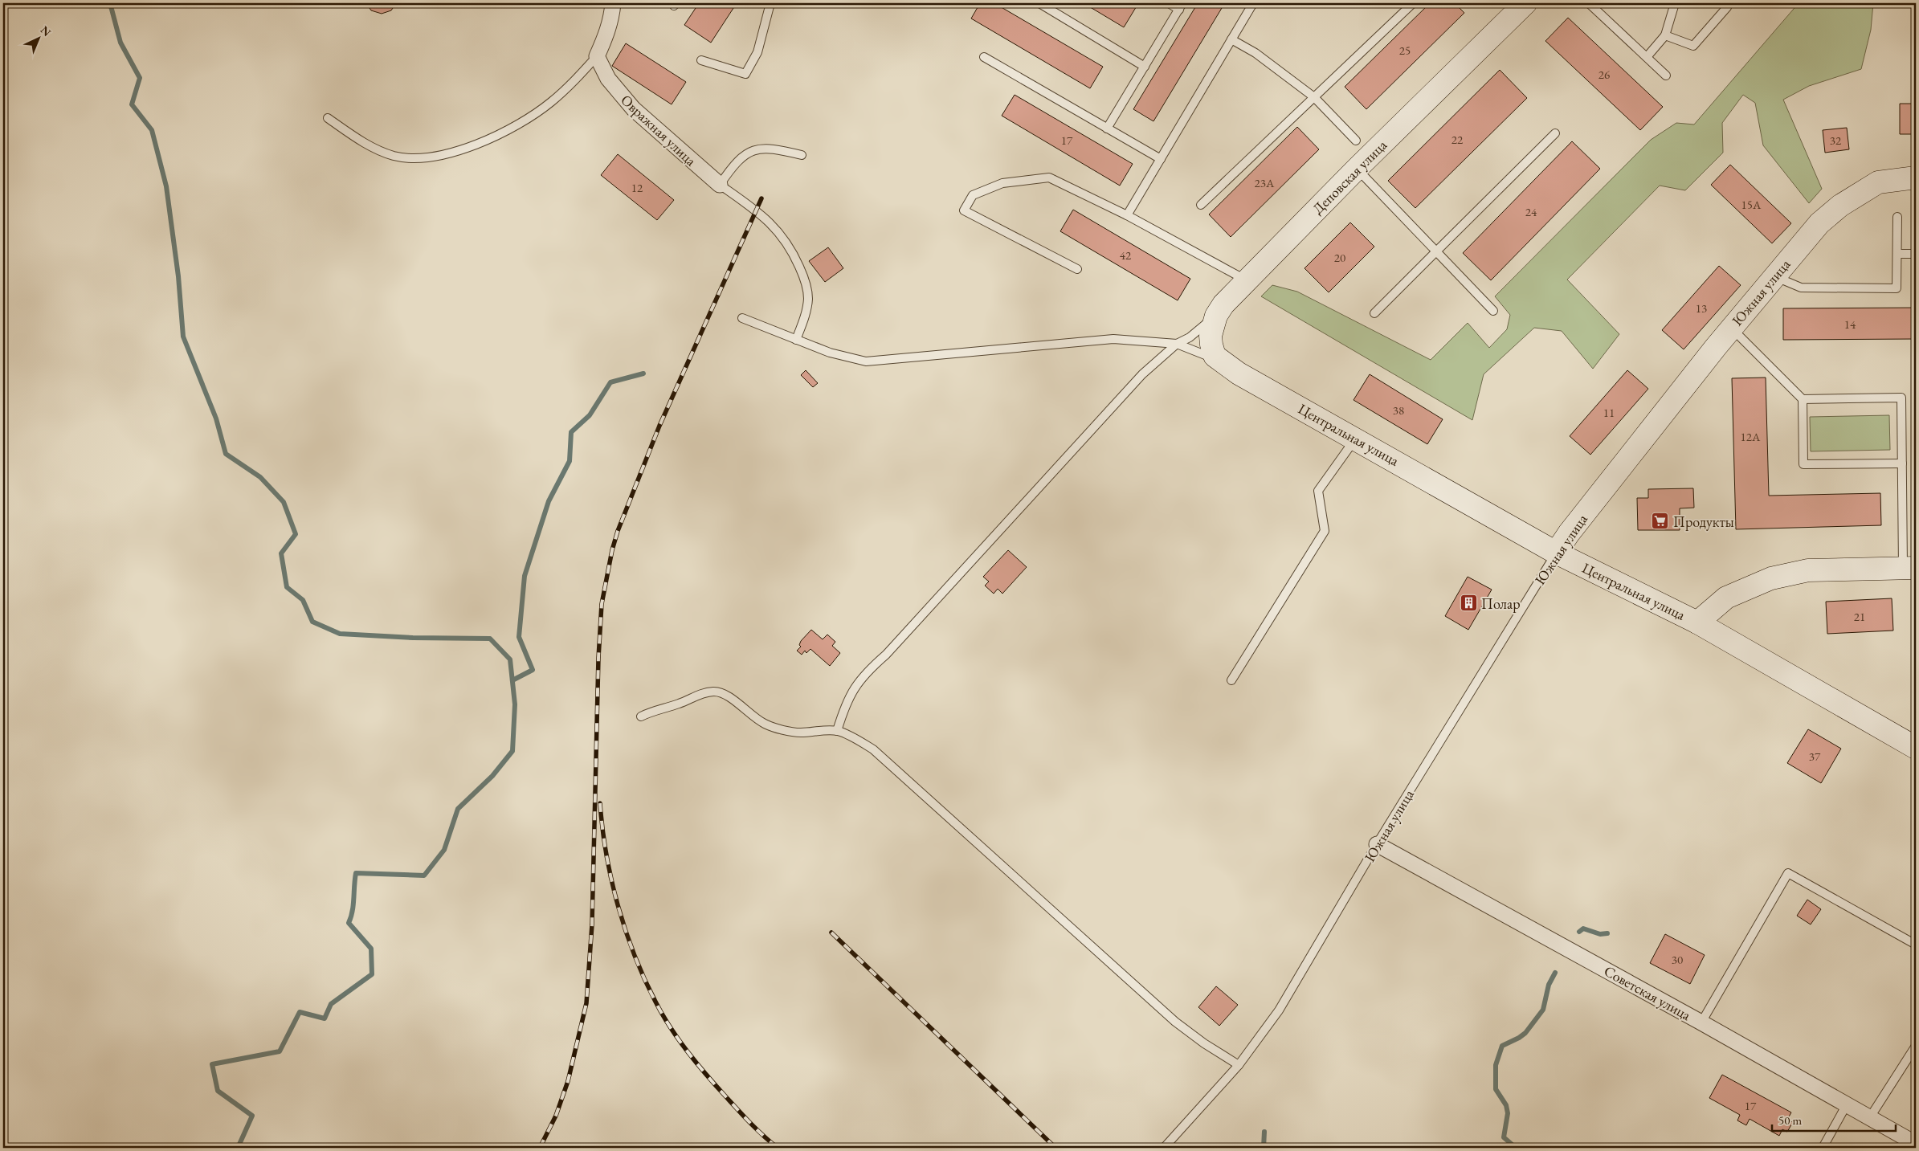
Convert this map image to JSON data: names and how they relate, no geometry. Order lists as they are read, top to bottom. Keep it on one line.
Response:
{"streets":{"street":["Овражная улица","Деповская улица","Южная улица","Центральная улица","Советская улица"]},"crossings":[["Деповская улица","Центральная улица"],["Южная улица","Центральная улица"],["Южная улица","Советская улица"]],"places":{"supermarket":["Продукты"],"building":["Полар"]},"house_numbers":["25","26","22","17","32","23А","12","15А","24","42","20","13","14","38","11","12А","21","37","30","17"],"scale_bar":"50 m","north":"top right"}
